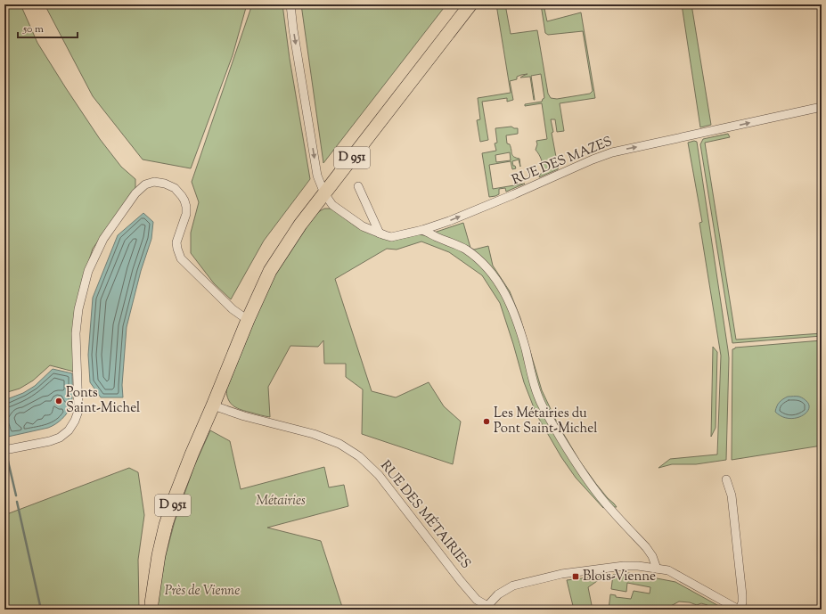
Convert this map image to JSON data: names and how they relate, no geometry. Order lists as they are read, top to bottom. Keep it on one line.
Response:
{"streets":{"main road":["D 951"],"street":["RUE DES MAZES","RUE DES MÉTAIRIES"]},"crossings":[["D 951","RUE DES MAZES"],["D 951","RUE DES MÉTAIRIES"]],"parks":["Métairies","Près de Vienne"],"places":{"other":["Ponts Saint-Michel","Les Métairies du Pont Saint-Michel"],"transit":["Blois-Vienne"]},"scale_bar":"50 m"}
